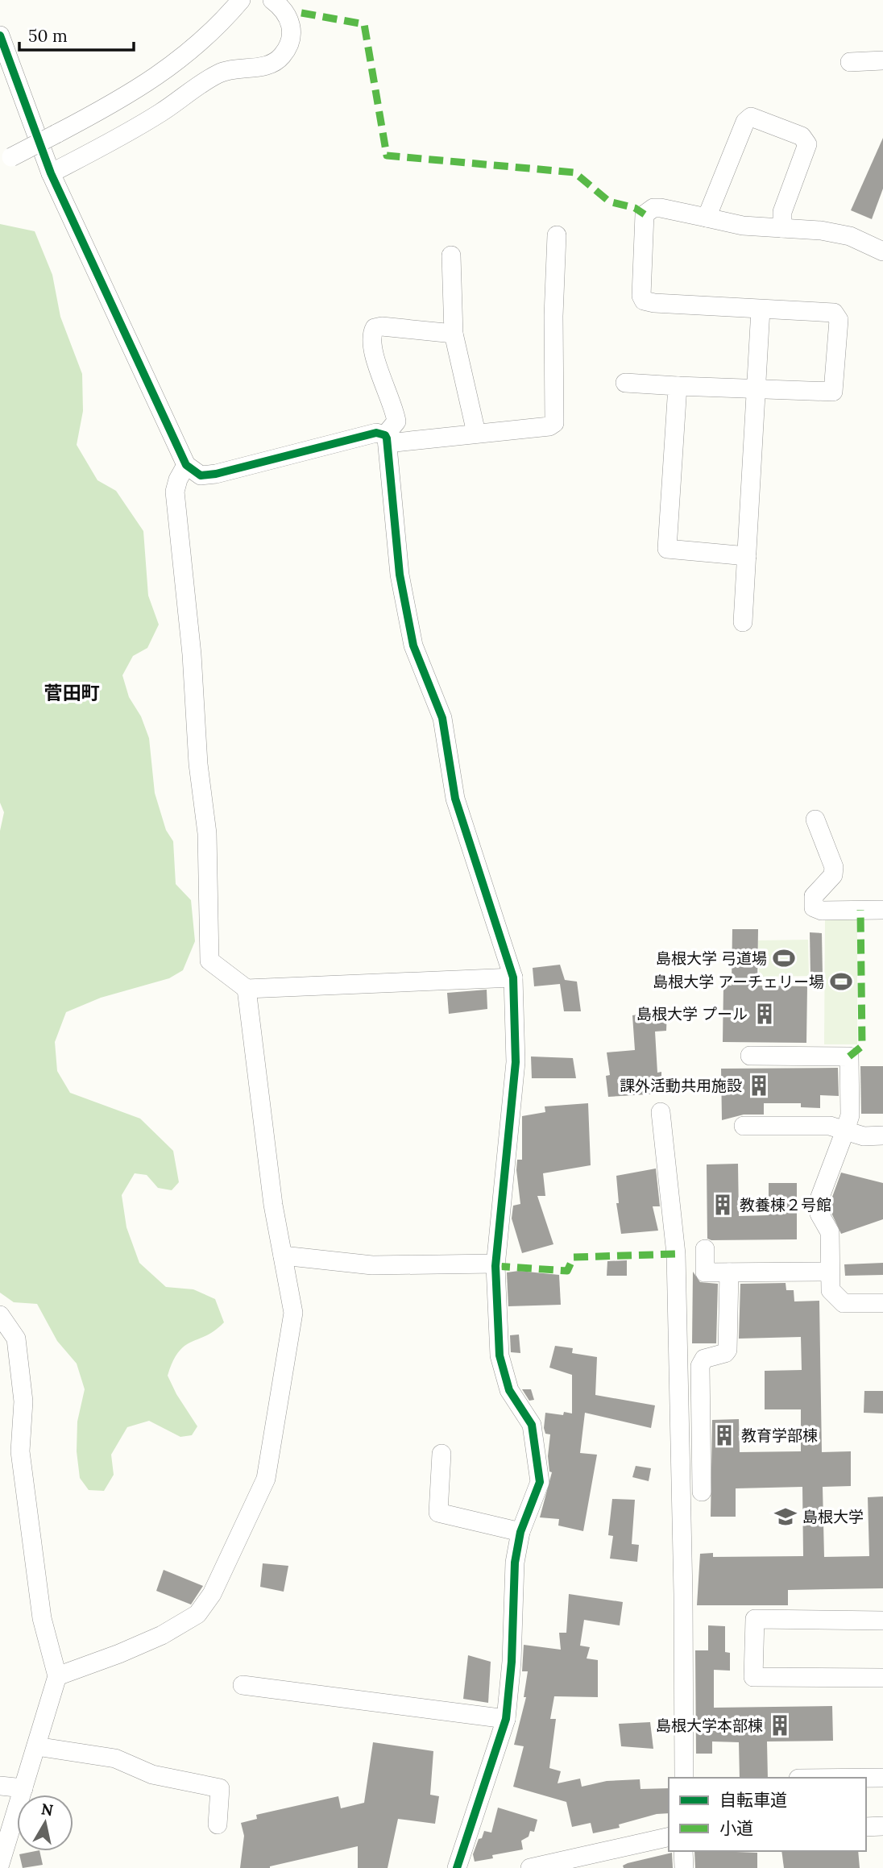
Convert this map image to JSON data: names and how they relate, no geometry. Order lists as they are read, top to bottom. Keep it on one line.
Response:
{"districts":["菅田町"],"places":{"sports":["島根大学 弓道場","島根大学 アーチェリー場"],"building":["島根大学 プール","課外活動共用施設","教養棟２号館","教育学部棟","島根大学本部棟"],"school or university":["島根大学"]},"legend":["自転車道","小道"],"scale_bar":"50 m","north":"top"}
